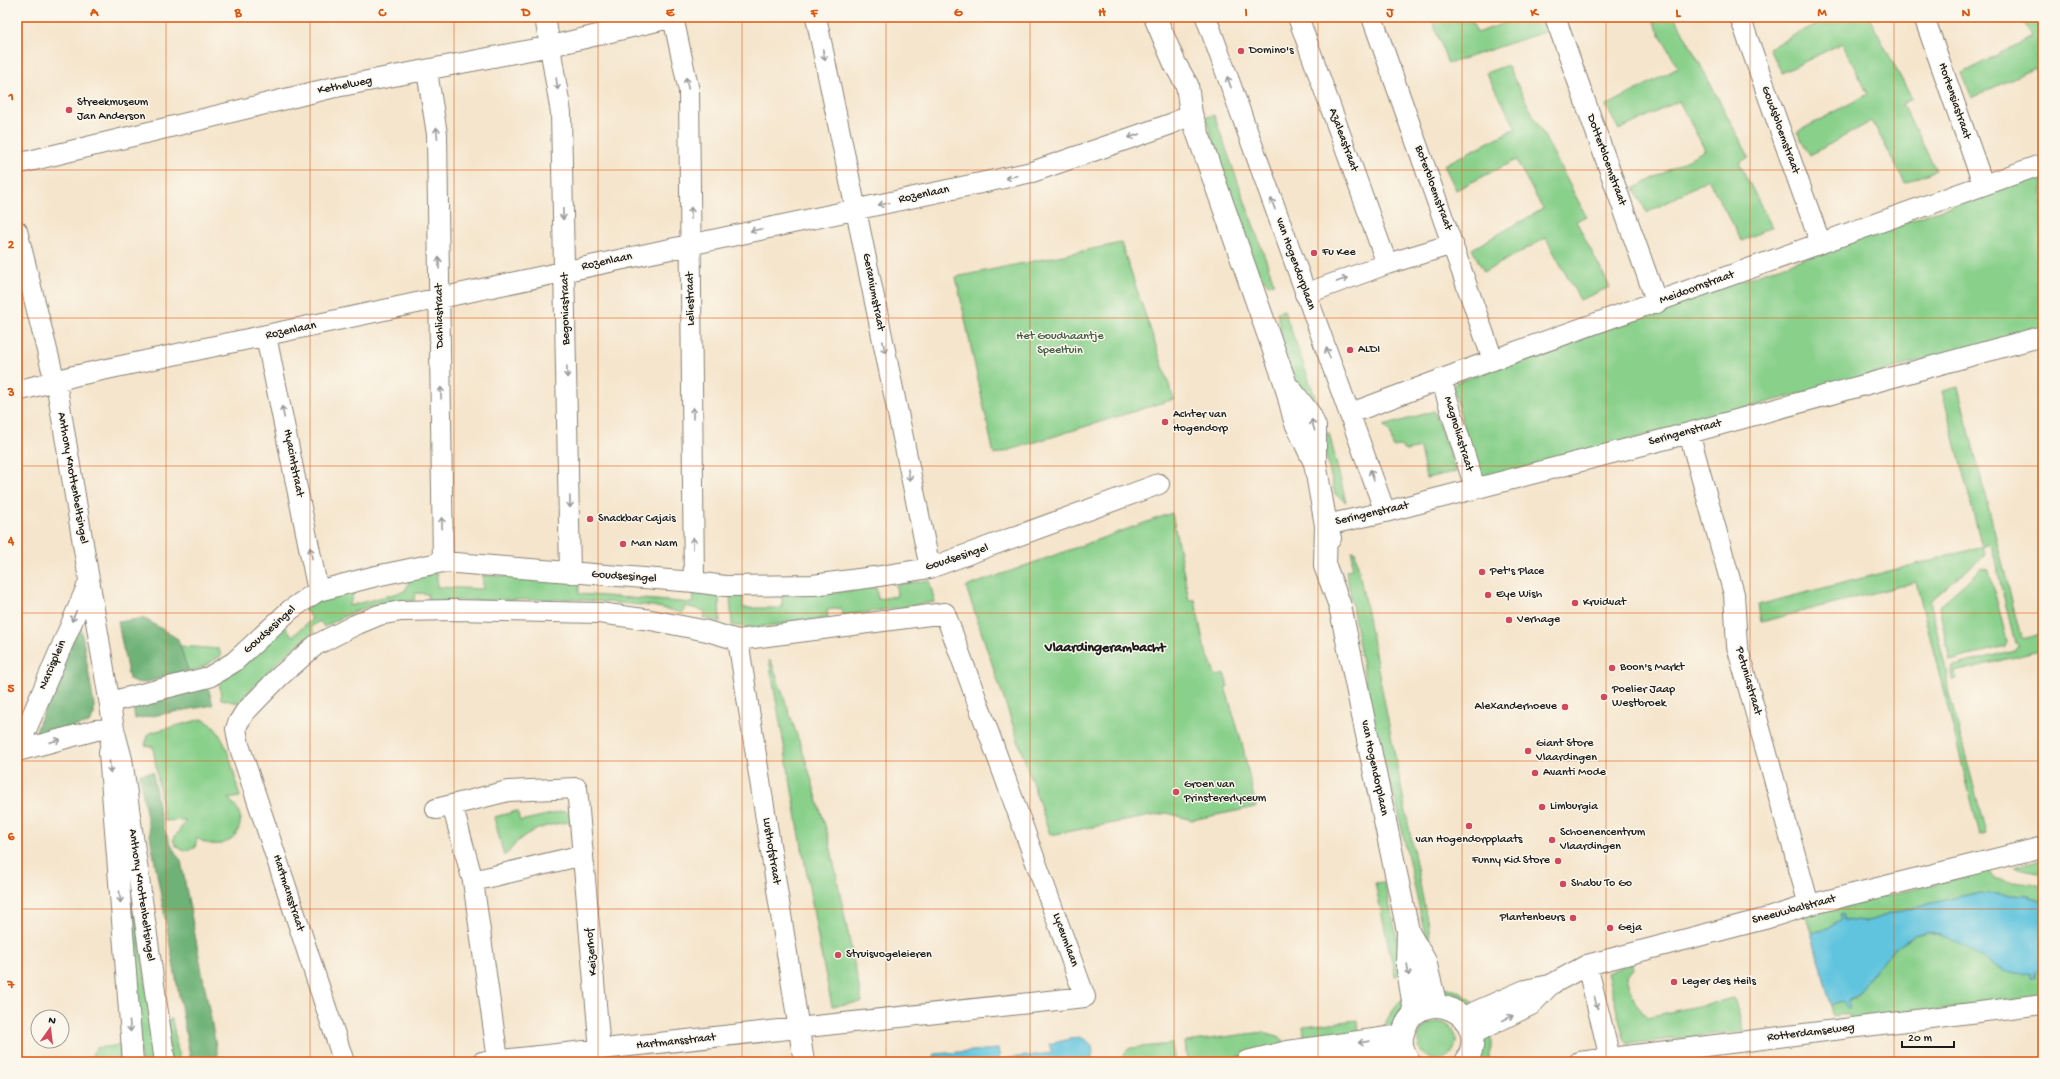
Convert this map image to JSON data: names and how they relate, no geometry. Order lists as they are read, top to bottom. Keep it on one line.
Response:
{"streets":{"street":["Kethelweg","Hortensiastraat","Goudsbloemstraat","Azaleastraat","Dotterbloemstraat","Boterbloemstraat","Rozenlaan","van Hogendorplaan","Meidoornstraat","Geraniumstraat","Leliestraat","Begoniastraat","Dahliastraat","Seringenstraat","Magnoliastraat","Hyacintstraat","Anthony Knottenbeltsingel","Goudsesingel","Narcisplein","Petuniastraat","Lusthofstraat","Hartmansstraat","Sneeuwbalstraat","Lyceumlaan","Keizerhof","Rotterdamseweg"]},"crossings":[["Kethelweg","Leliestraat"],["Kethelweg","Begoniastraat"],["Kethelweg","Dahliastraat"],["Hortensiastraat","Meidoornstraat"],["Goudsbloemstraat","Meidoornstraat"],["Dotterbloemstraat","Meidoornstraat"],["Boterbloemstraat","Meidoornstraat"],["Rozenlaan","van Hogendorplaan"],["Rozenlaan","Geraniumstraat"],["Rozenlaan","Leliestraat"],["Rozenlaan","Begoniastraat"],["Rozenlaan","Dahliastraat"],["Rozenlaan","Hyacintstraat"],["Rozenlaan","Anthony Knottenbeltsingel"],["van Hogendorplaan","Meidoornstraat"],["van Hogendorplaan","Seringenstraat"],["Meidoornstraat","Magnoliastraat"],["Geraniumstraat","Goudsesingel"],["Leliestraat","Goudsesingel"],["Begoniastraat","Goudsesingel"],["Dahliastraat","Goudsesingel"],["Seringenstraat","Magnoliastraat"],["Seringenstraat","Petuniastraat"],["Hyacintstraat","Goudsesingel"],["Anthony Knottenbeltsingel","Goudsesingel"],["Anthony Knottenbeltsingel","Narcisplein"],["Petuniastraat","Sneeuwbalstraat"],["Lusthofstraat","Hartmansstraat"],["Lusthofstraat","Lyceumlaan"],["Hartmansstraat","Lyceumlaan"],["Hartmansstraat","Keizerhof"]],"one_way":["Rozenlaan","Geraniumstraat","Leliestraat","Begoniastraat","Dahliastraat","Hyacintstraat"],"districts":["Vlaardingerambacht"],"parks":["Het Goudhaantje Speeltuin"],"places":["Domino's","Streekmuseum Jan Anderson","Fu Kee","ALDI","Achter van Hogendorp","Snackbar Cajais","Man Nam","Pet's Place","Eye Wish","Kruidvat","Verhage","Boon's Markt","Poelier Jaap Westbroek","Alexanderhoeve","Giant Store Vlaardingen","Avanti Mode","Groen van Prinstererlyceum","Limburgia","van Hogendorpplaats","Schoenencentrum Vlaardingen","Funny Kid Store","Shabu To Go","Plantenbeurs","Geja","Struisvogeleieren","Leger des Heils"],"scale_bar":"20 m","north":"top","grid":{"columns":["A","B","C","D","E","F","G","H","I","J","K","L","M","N"],"rows":["1","2","3","4","5","6","7"]}}
